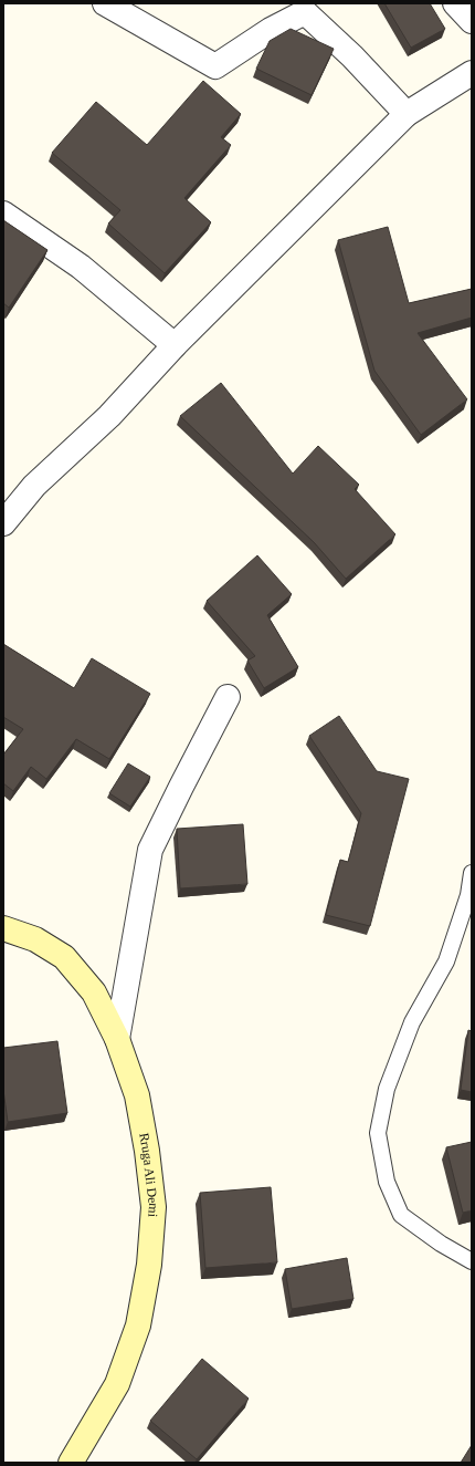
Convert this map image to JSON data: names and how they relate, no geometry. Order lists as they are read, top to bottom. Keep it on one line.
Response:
{"streets":{"main road":["Rruga Ali Demi"]}}
